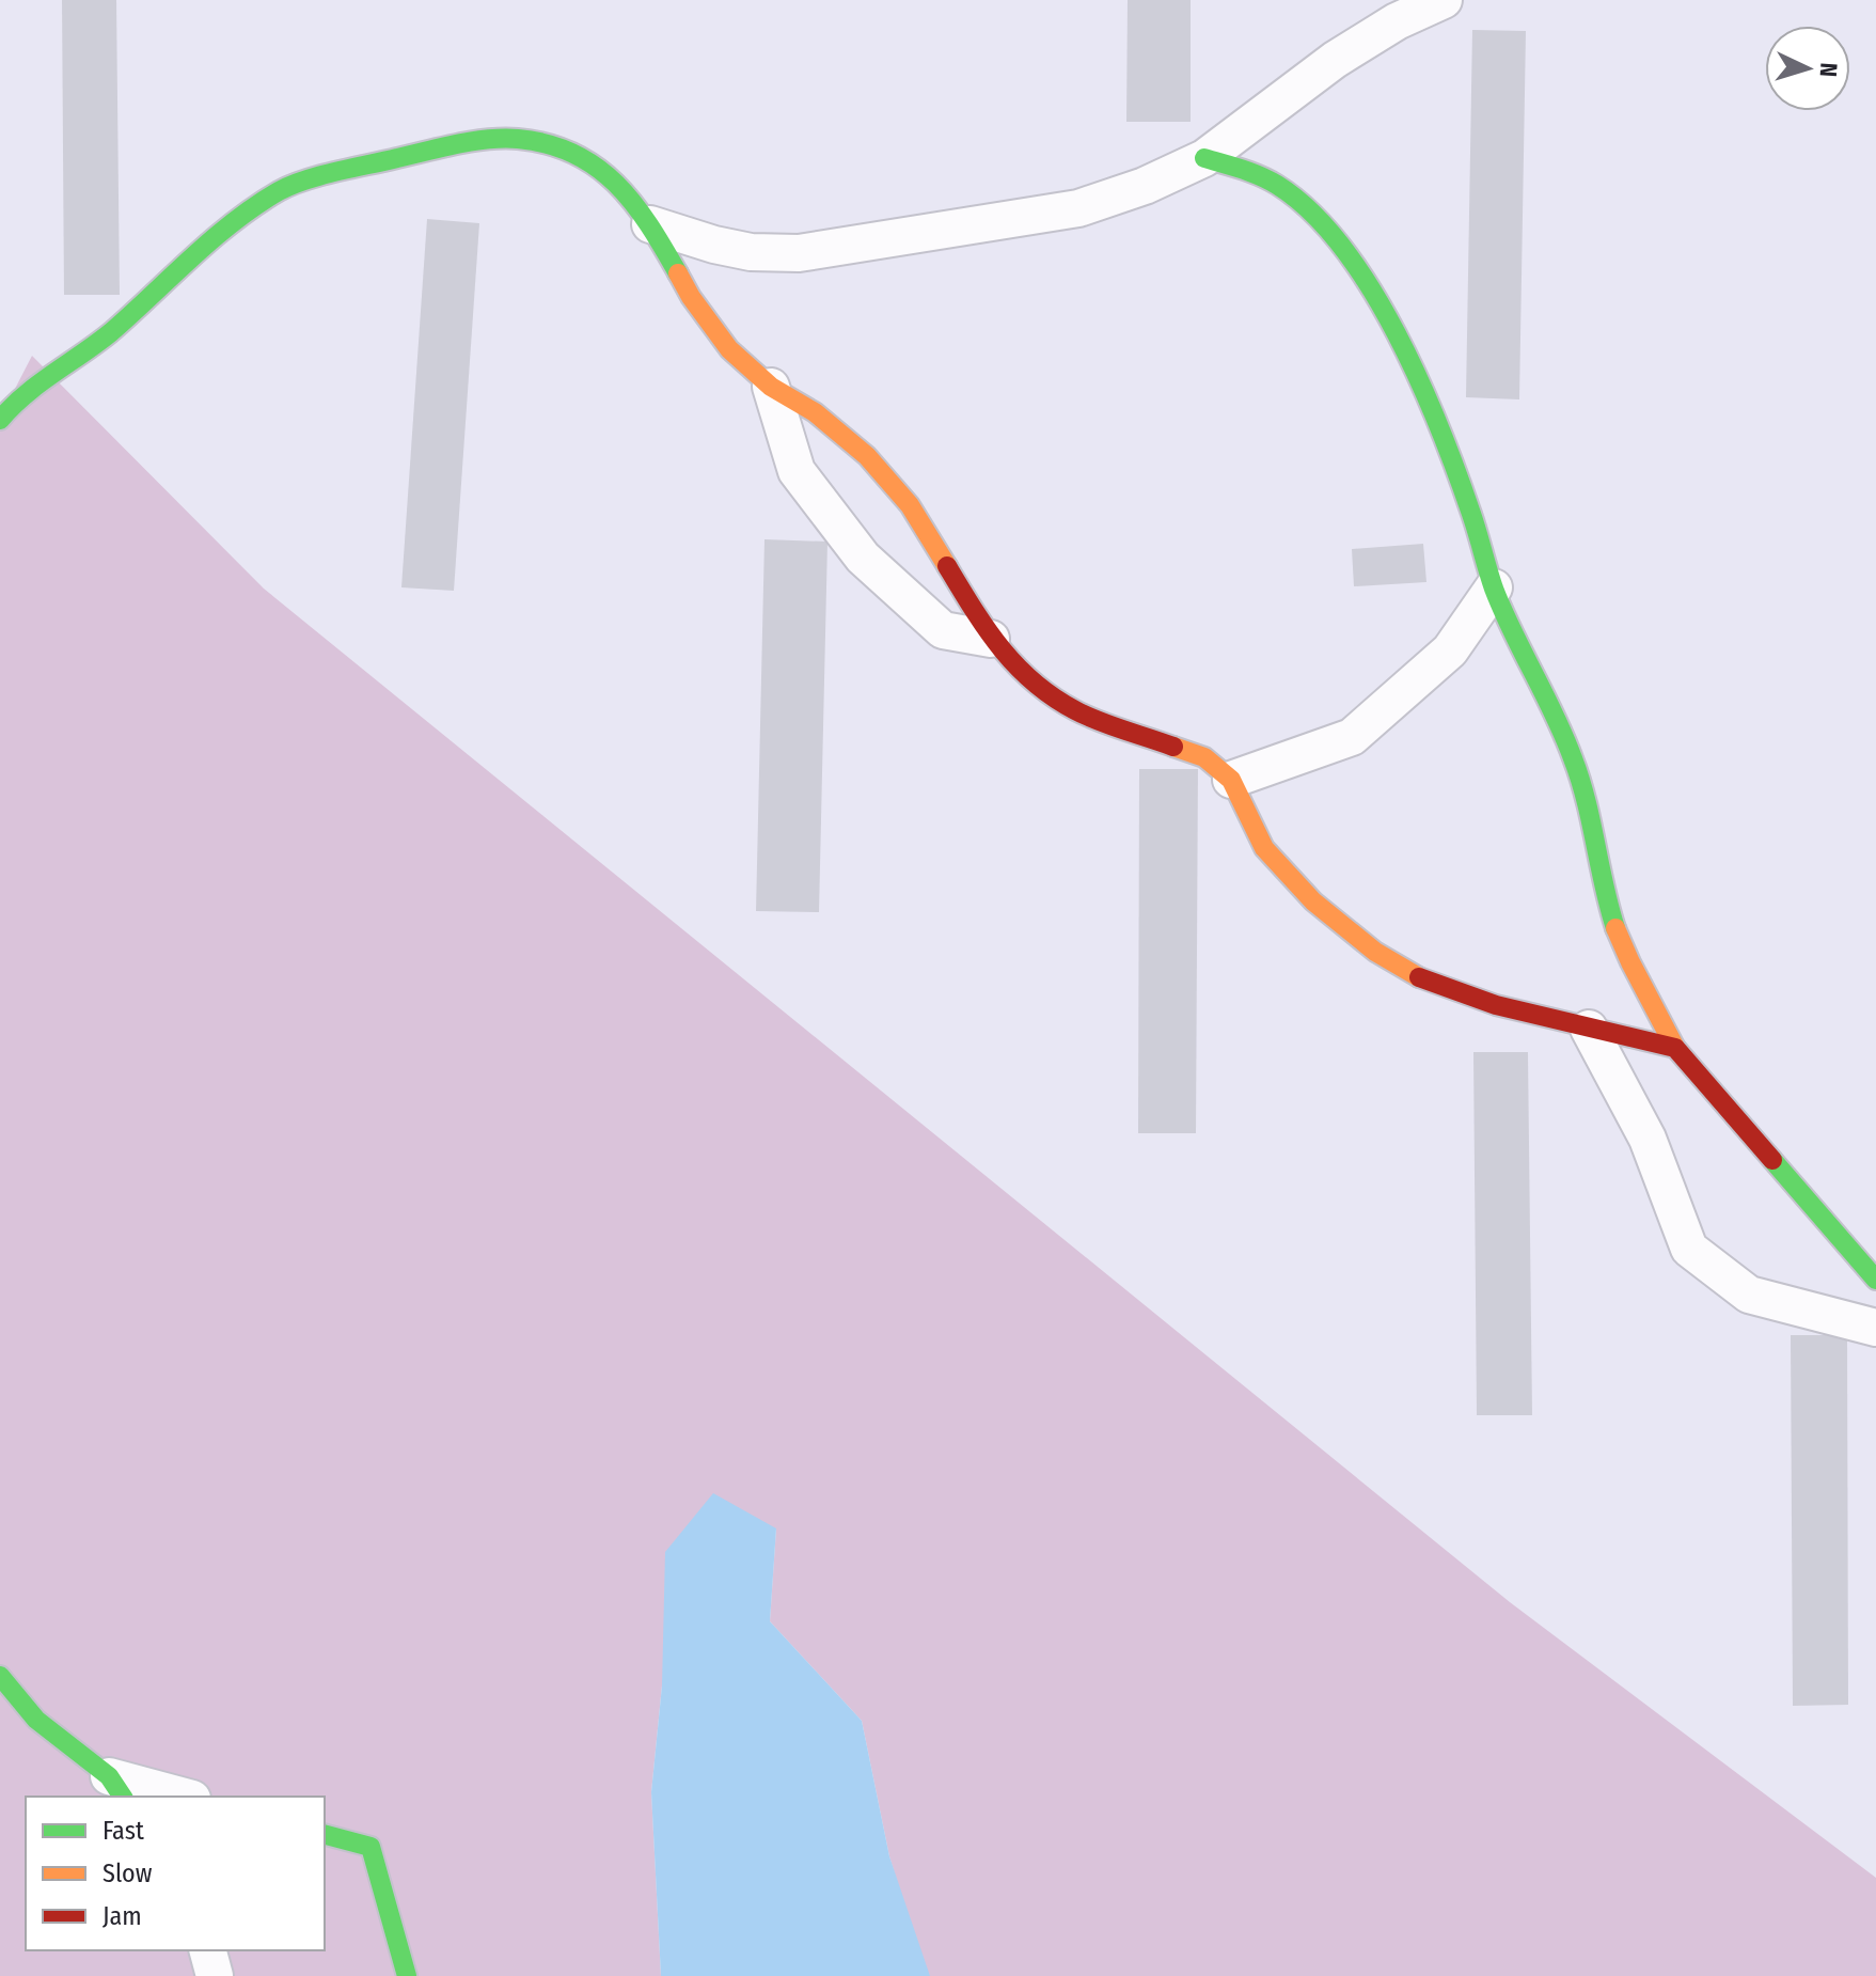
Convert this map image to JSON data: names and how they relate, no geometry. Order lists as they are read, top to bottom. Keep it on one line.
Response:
{"legend":["Fast","Slow","Jam"],"north":"right"}
